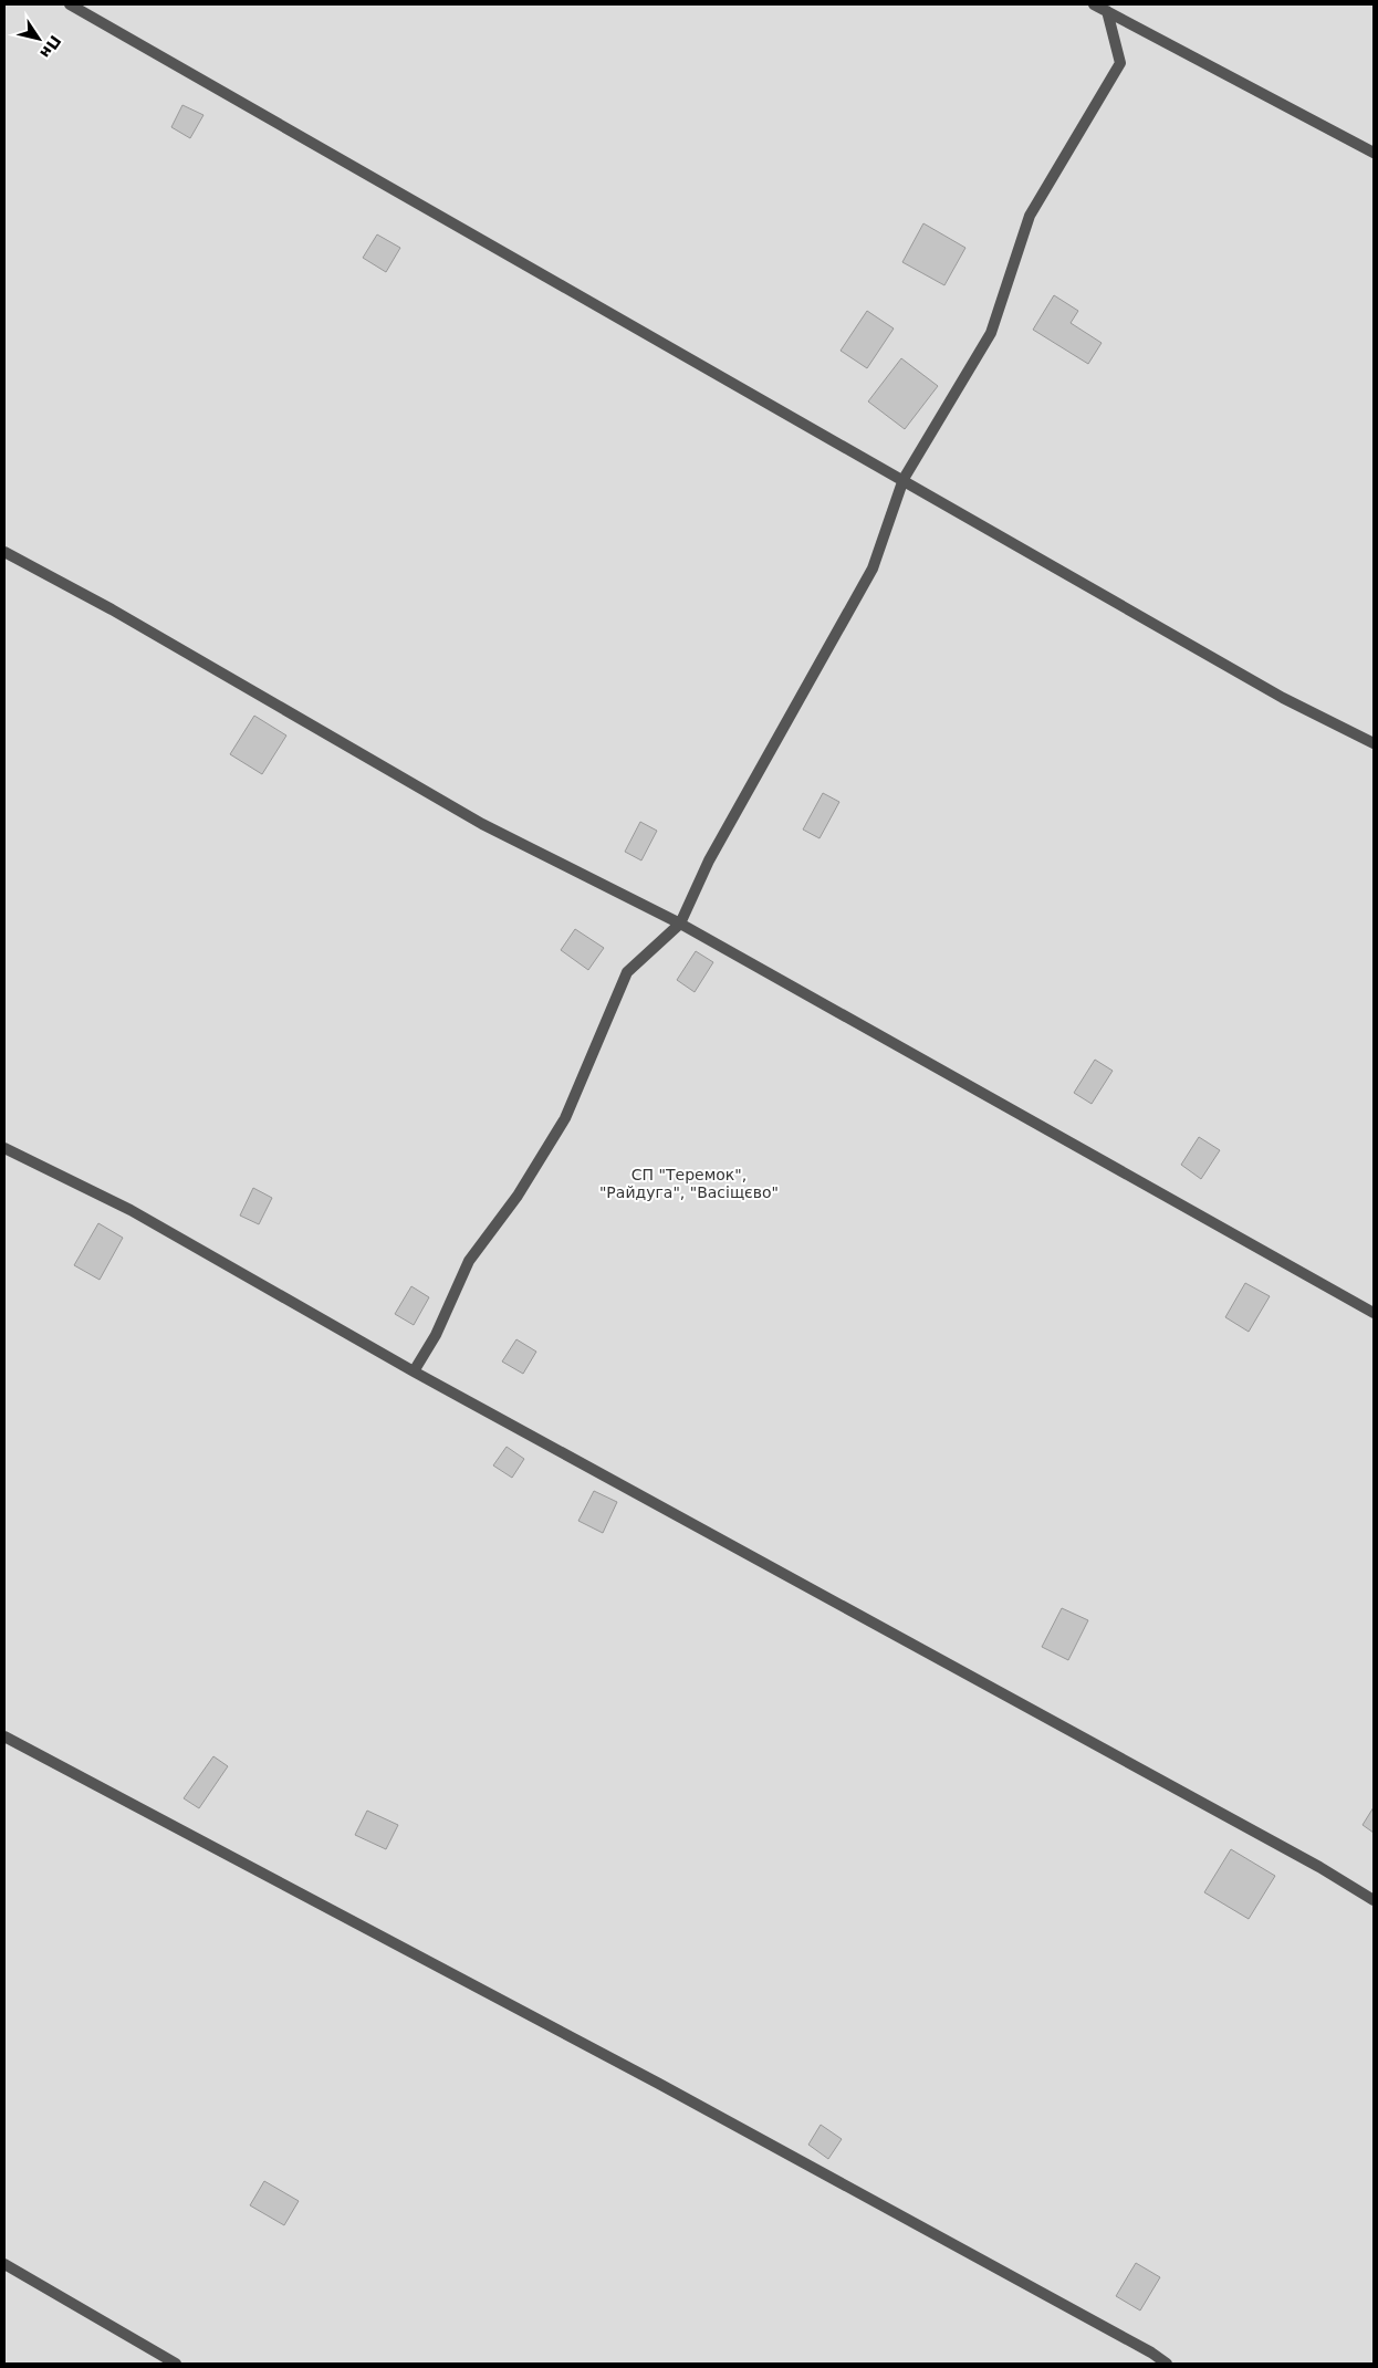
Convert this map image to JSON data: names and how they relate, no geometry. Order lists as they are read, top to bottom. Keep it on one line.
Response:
{"parks":["СП \"Теремок\", \"Райдуга\", \"Васіщєво\""],"north":"bottom right"}
